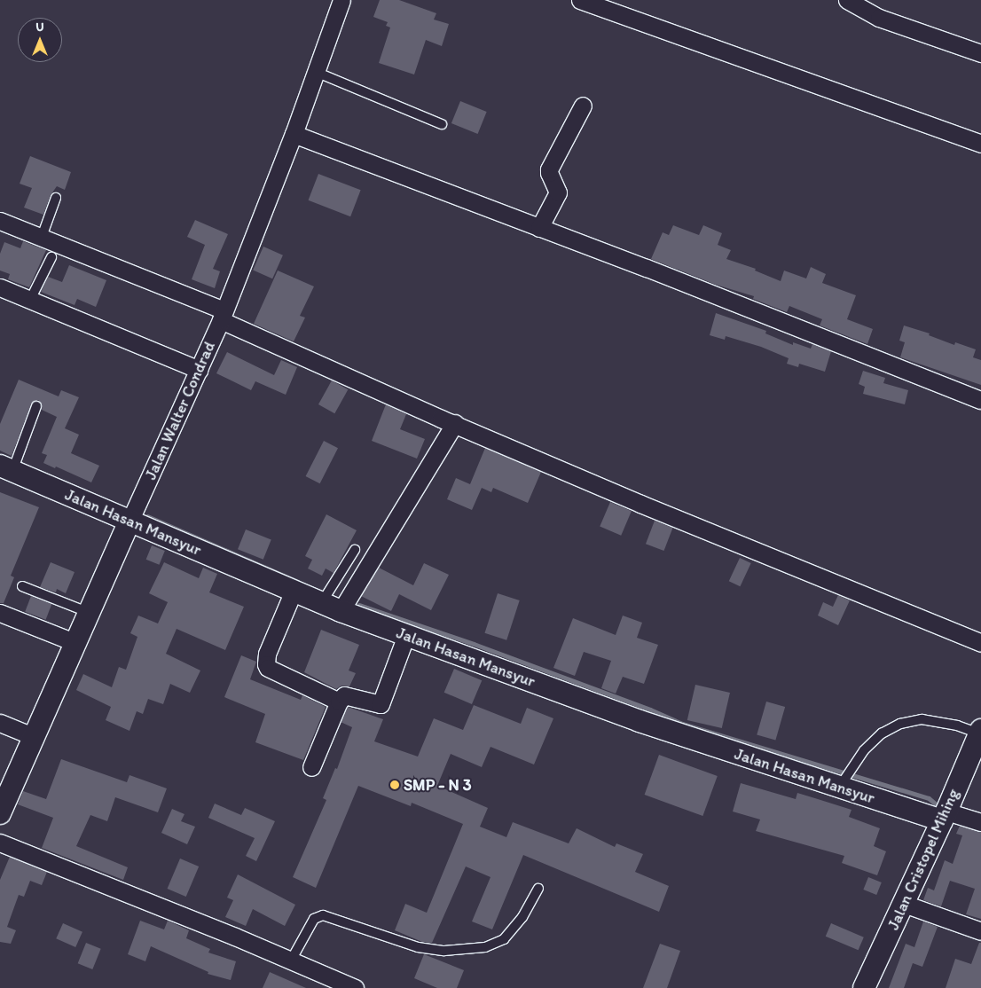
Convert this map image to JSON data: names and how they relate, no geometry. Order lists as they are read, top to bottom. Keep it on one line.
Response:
{"streets":{"street":["Jalan Walter Condrad","Jalan Hasan Mansyur","Jalan Cristopel Mihing"]},"crossings":[["Jalan Walter Condrad","Jalan Hasan Mansyur"],["Jalan Hasan Mansyur","Jalan Cristopel Mihing"]],"places":["SMP - N 3"],"north":"top"}
